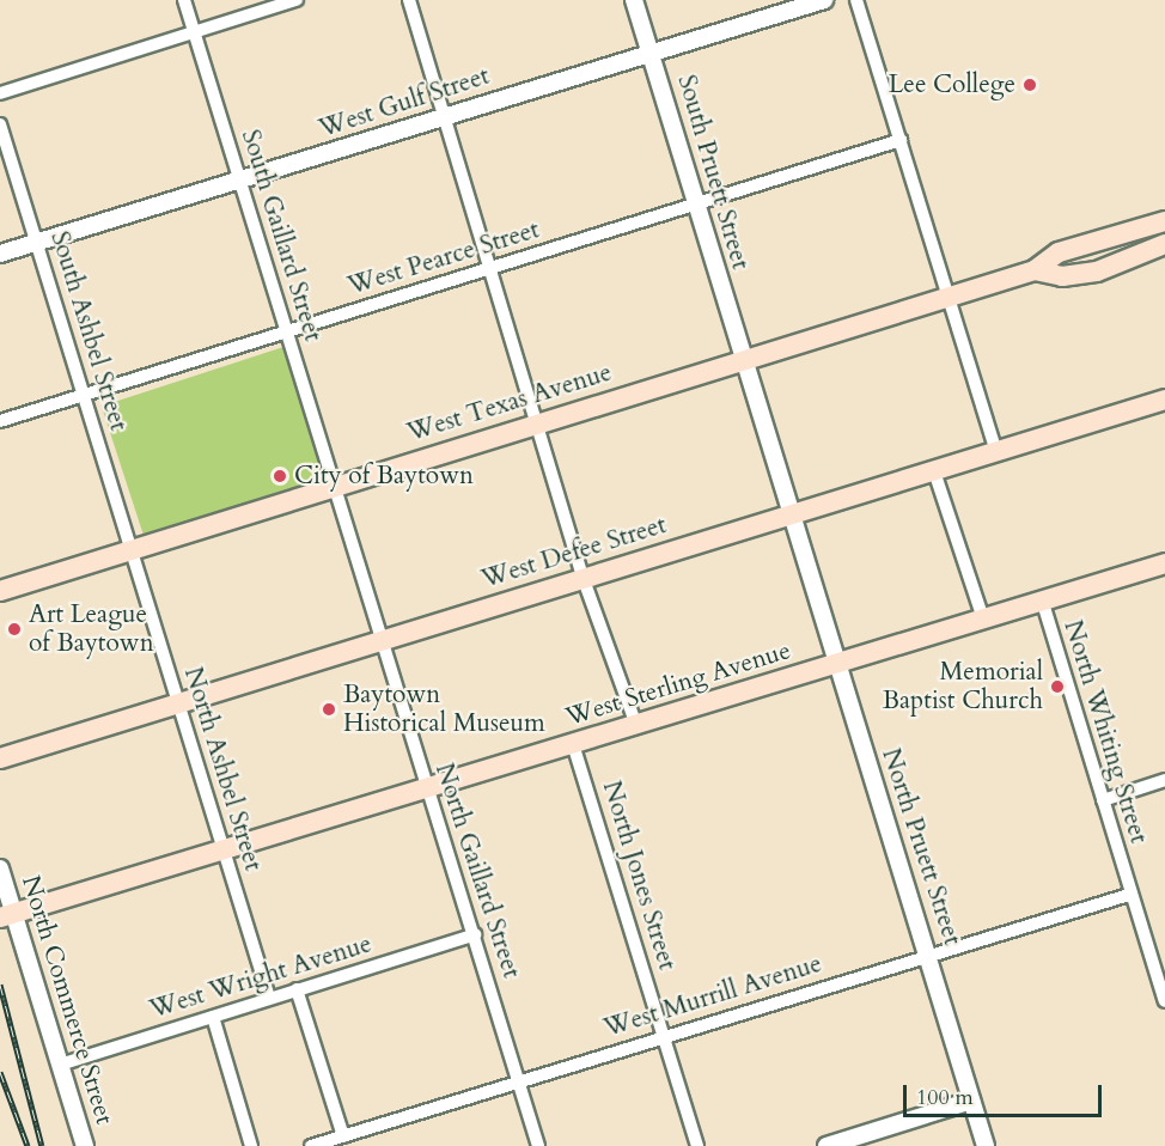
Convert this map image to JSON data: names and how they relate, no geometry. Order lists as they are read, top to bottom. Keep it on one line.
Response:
{"streets":{"main road":["West Texas Avenue","West Defee Street","West Sterling Avenue"],"street":["West Gulf Street","South Pruett Street","South Gaillard Street","West Pearce Street","South Ashbel Street","North Whiting Street","North Ashbel Street","North Pruett Street","North Gaillard Street","North Jones Street","West Wright Avenue","West Murrill Avenue","North Commerce Street"]},"crossings":[["West Gulf Street","South Pruett Street"],["West Gulf Street","South Gaillard Street"],["West Gulf Street","South Ashbel Street"],["South Pruett Street","West Pearce Street"],["South Pruett Street","West Texas Avenue"],["South Pruett Street","North Pruett Street"],["South Gaillard Street","West Pearce Street"],["South Gaillard Street","West Texas Avenue"],["South Gaillard Street","North Gaillard Street"],["West Pearce Street","South Ashbel Street"],["South Ashbel Street","West Texas Avenue"],["South Ashbel Street","North Ashbel Street"],["West Texas Avenue","North Ashbel Street"],["West Texas Avenue","North Pruett Street"],["West Texas Avenue","North Gaillard Street"],["West Defee Street","North Ashbel Street"],["West Defee Street","North Pruett Street"],["West Defee Street","North Gaillard Street"],["West Sterling Avenue","North Whiting Street"],["West Sterling Avenue","North Ashbel Street"],["West Sterling Avenue","North Pruett Street"],["West Sterling Avenue","North Gaillard Street"],["West Sterling Avenue","North Jones Street"],["West Sterling Avenue","North Commerce Street"],["North Whiting Street","West Murrill Avenue"],["North Ashbel Street","West Wright Avenue"],["North Pruett Street","West Murrill Avenue"],["North Gaillard Street","West Wright Avenue"],["North Gaillard Street","West Murrill Avenue"],["North Jones Street","West Murrill Avenue"],["West Wright Avenue","North Commerce Street"]],"places":["Lee College","City of Baytown","Art League of Baytown","Memorial Baptist Church","Baytown Historical Museum"],"scale_bar":"100 m"}
